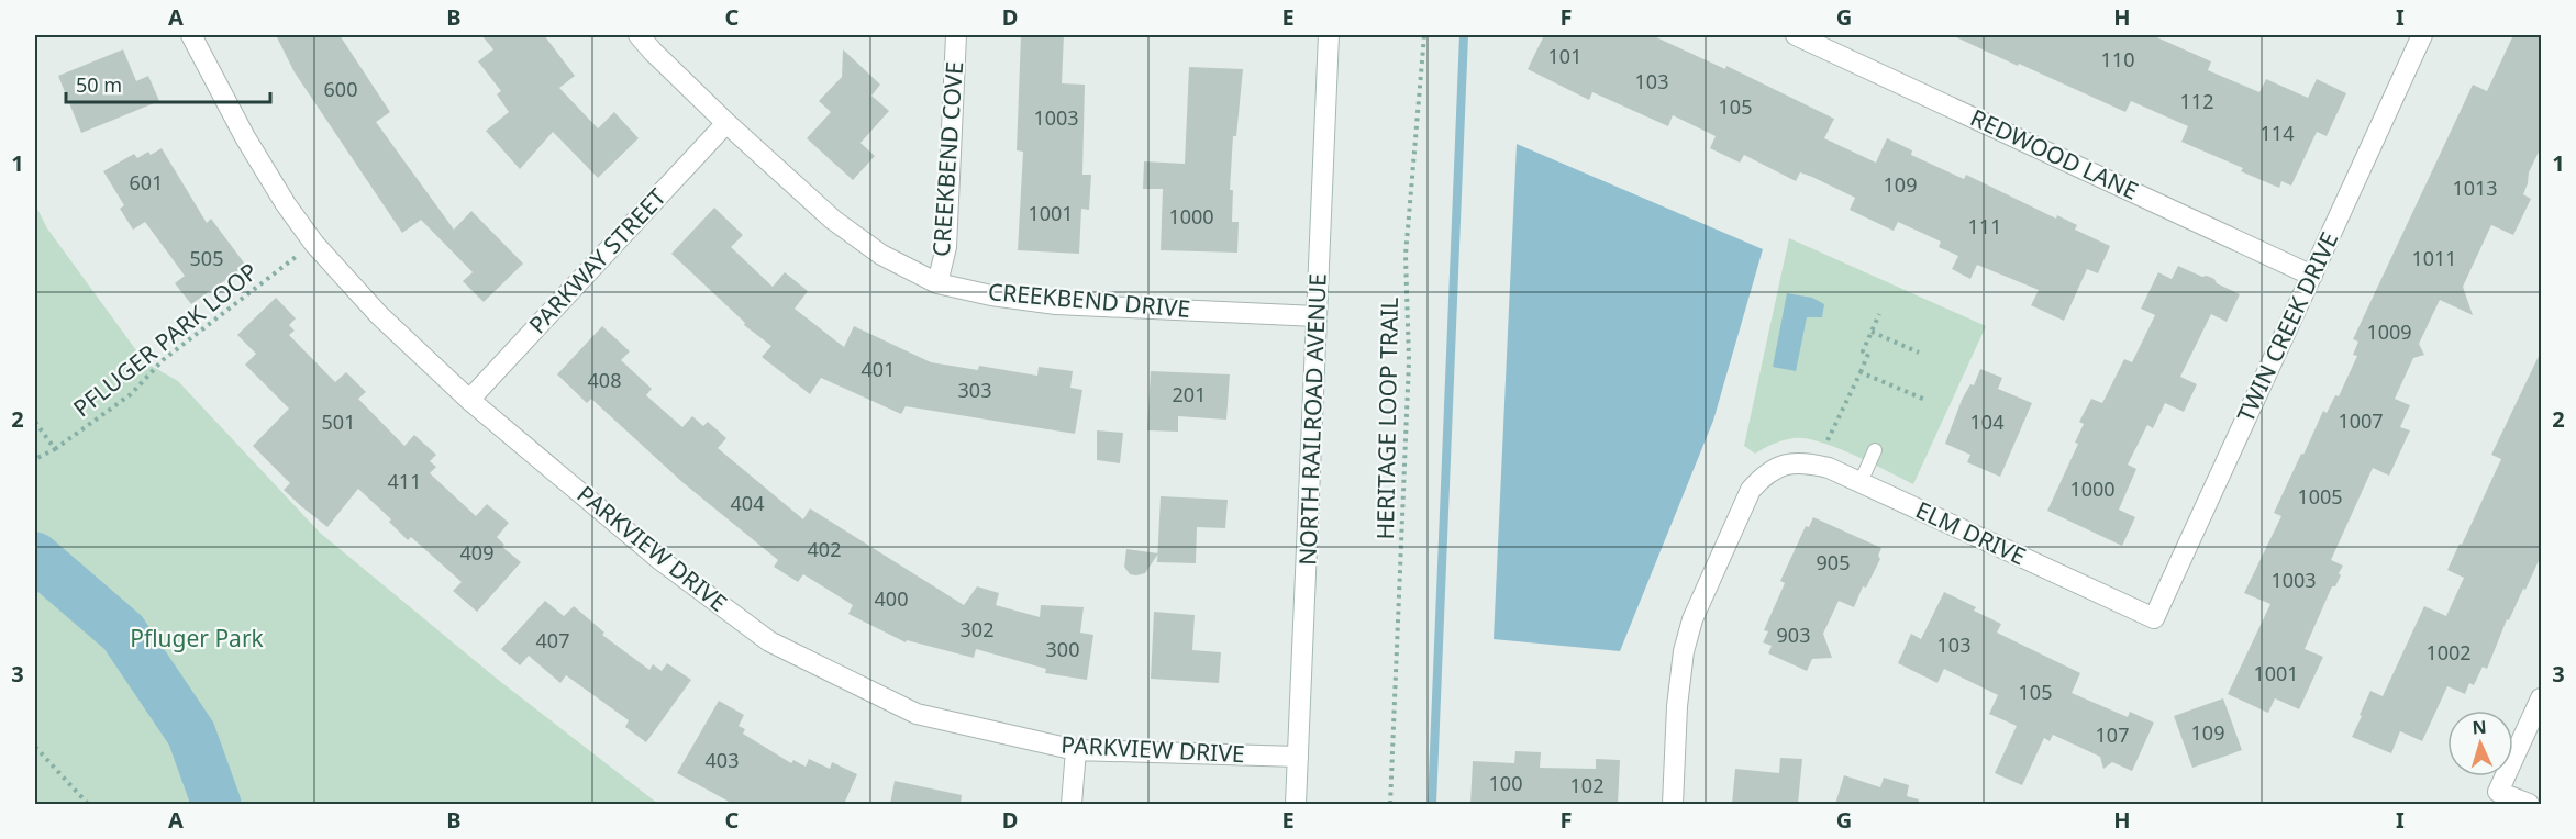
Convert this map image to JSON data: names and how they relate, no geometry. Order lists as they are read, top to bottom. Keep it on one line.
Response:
{"streets":{"street":["REDWOOD LANE","CREEKBEND COVE","PARKWAY STREET","CREEKBEND DRIVE","TWIN CREEK DRIVE","NORTH RAILROAD AVENUE","ELM DRIVE","PARKVIEW DRIVE"],"path":["PFLUGER PARK LOOP","HERITAGE LOOP TRAIL"]},"crossings":[["REDWOOD LANE","TWIN CREEK DRIVE"],["CREEKBEND COVE","CREEKBEND DRIVE"],["PARKWAY STREET","CREEKBEND DRIVE"],["PARKWAY STREET","PARKVIEW DRIVE"],["CREEKBEND DRIVE","NORTH RAILROAD AVENUE"],["TWIN CREEK DRIVE","ELM DRIVE"],["NORTH RAILROAD AVENUE","PARKVIEW DRIVE"]],"parks":["Pfluger Park"],"house_numbers":["101","110","103","600","112","105","1003","114","601","109","1013","1001","1000","111","505","1011","1009","401","408","303","201","1007","501","104","411","1000","1005","404","402","409","905","1003","400","302","903","407","103","300","1002","1001","105","109","107","403","100","102"],"scale_bar":"50 m","north":"top","grid":{"columns":["A","B","C","D","E","F","G","H","I"],"rows":["1","2","3"]}}
